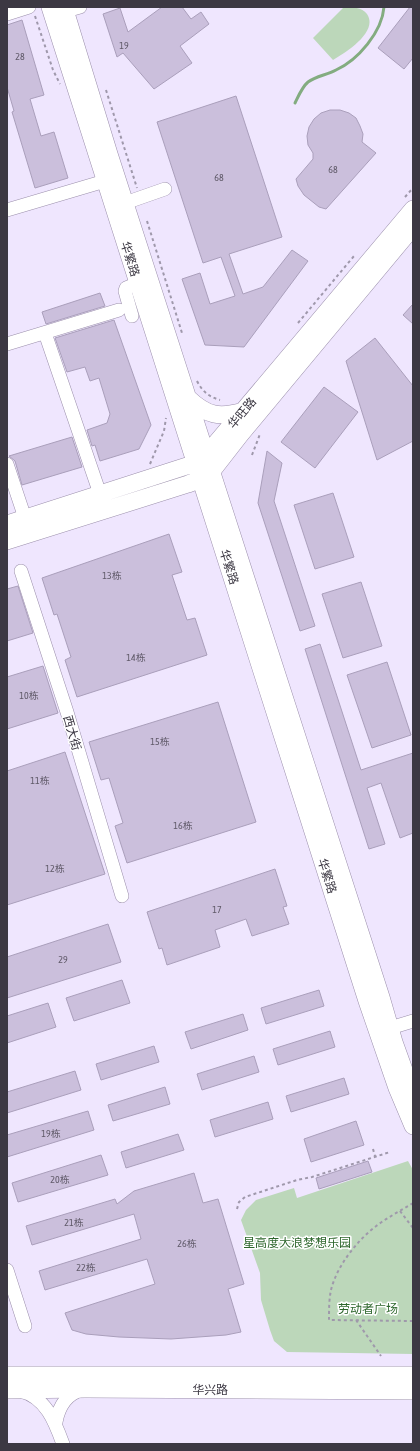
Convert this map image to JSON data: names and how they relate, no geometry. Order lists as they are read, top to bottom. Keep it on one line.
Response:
{"streets":{"main road":["华繁路","华旺路","华兴路"],"street":["西大街"]},"crossings":[["华繁路","华旺路"]],"parks":["星高度大浪梦想乐园","劳动者广场"],"house_numbers":["19","28","68","68","13栋","14栋","10栋","15栋","11栋","16栋","12栋","17","29","19栋","20栋","21栋","26栋","22栋"]}
